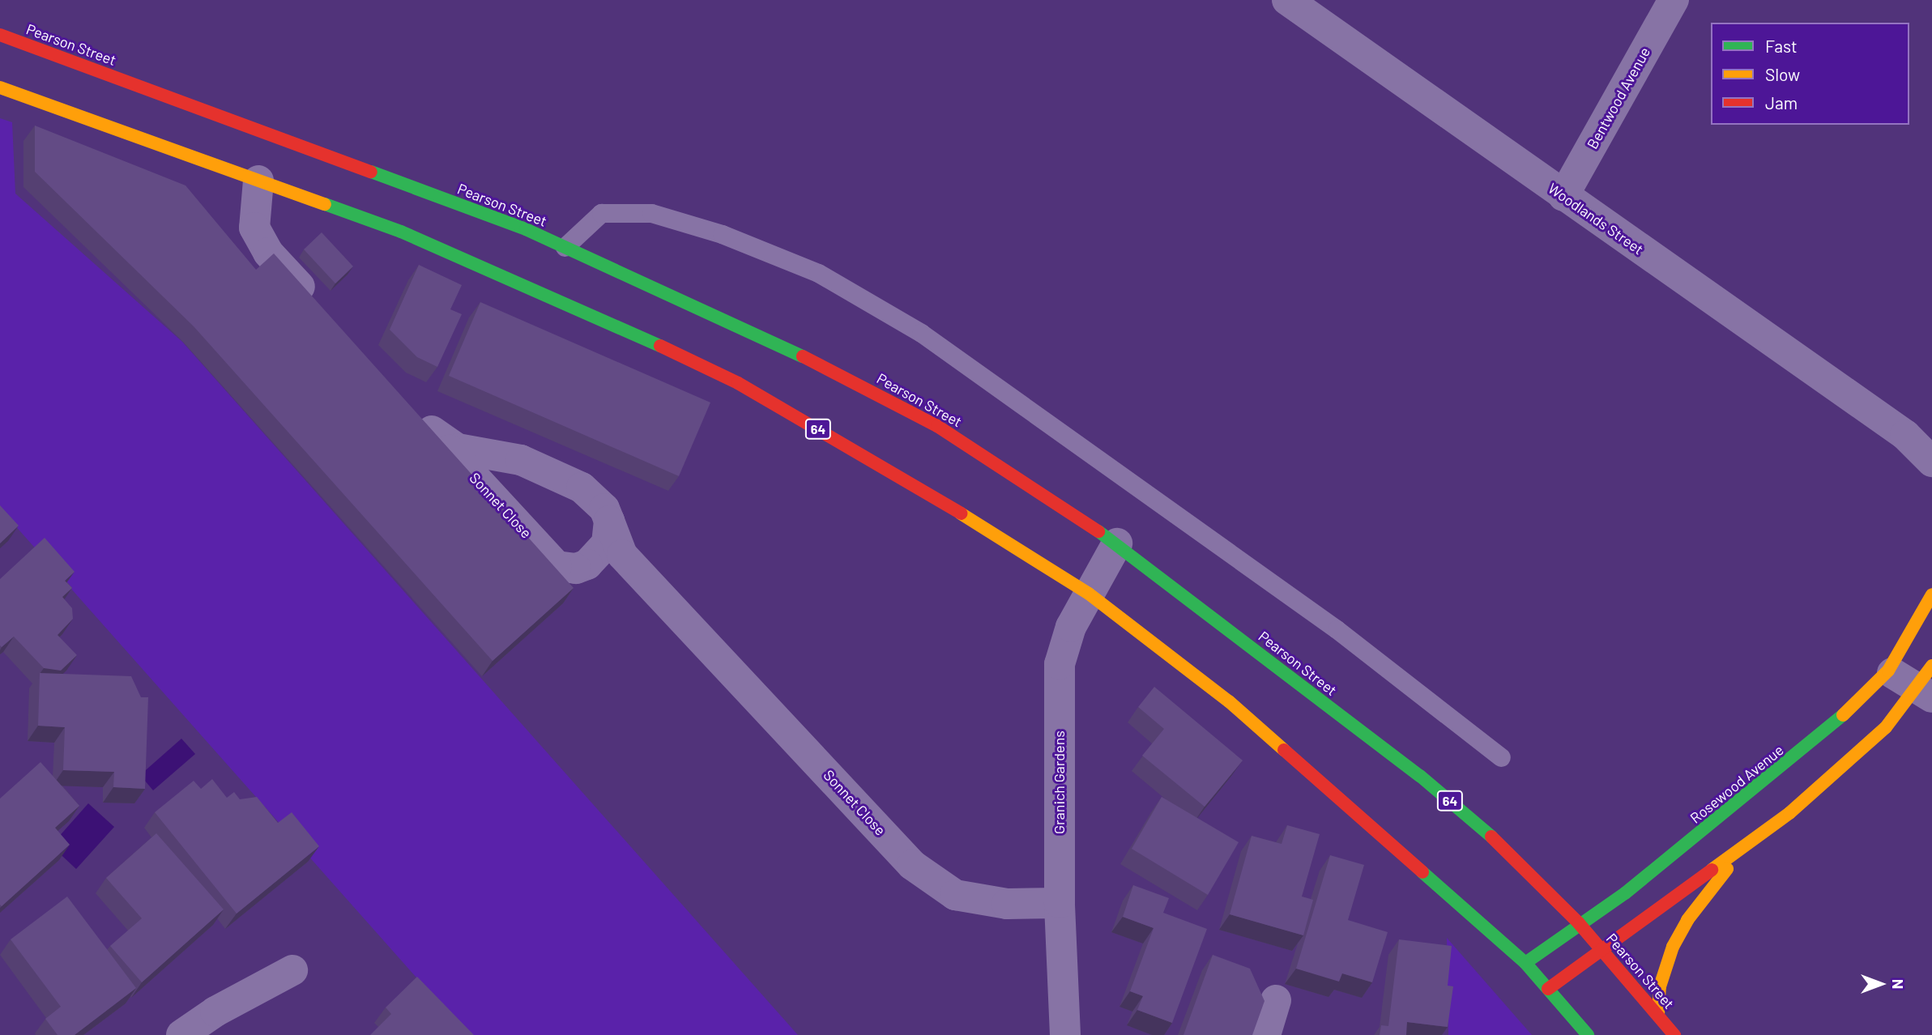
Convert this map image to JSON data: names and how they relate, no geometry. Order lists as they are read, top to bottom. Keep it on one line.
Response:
{"streets":{"main road":["Pearson Street","64","Rosewood Avenue"],"street":["Bentwood Avenue","Woodlands Street","Sonnet Close","Granich Gardens"]},"crossings":[["Pearson Street","Granich Gardens"],["Pearson Street","Rosewood Avenue"],["Bentwood Avenue","Woodlands Street"],["64","Granich Gardens"],["64","Rosewood Avenue"],["Sonnet Close","Granich Gardens"]],"legend":["Fast","Slow","Jam"],"north":"right"}
